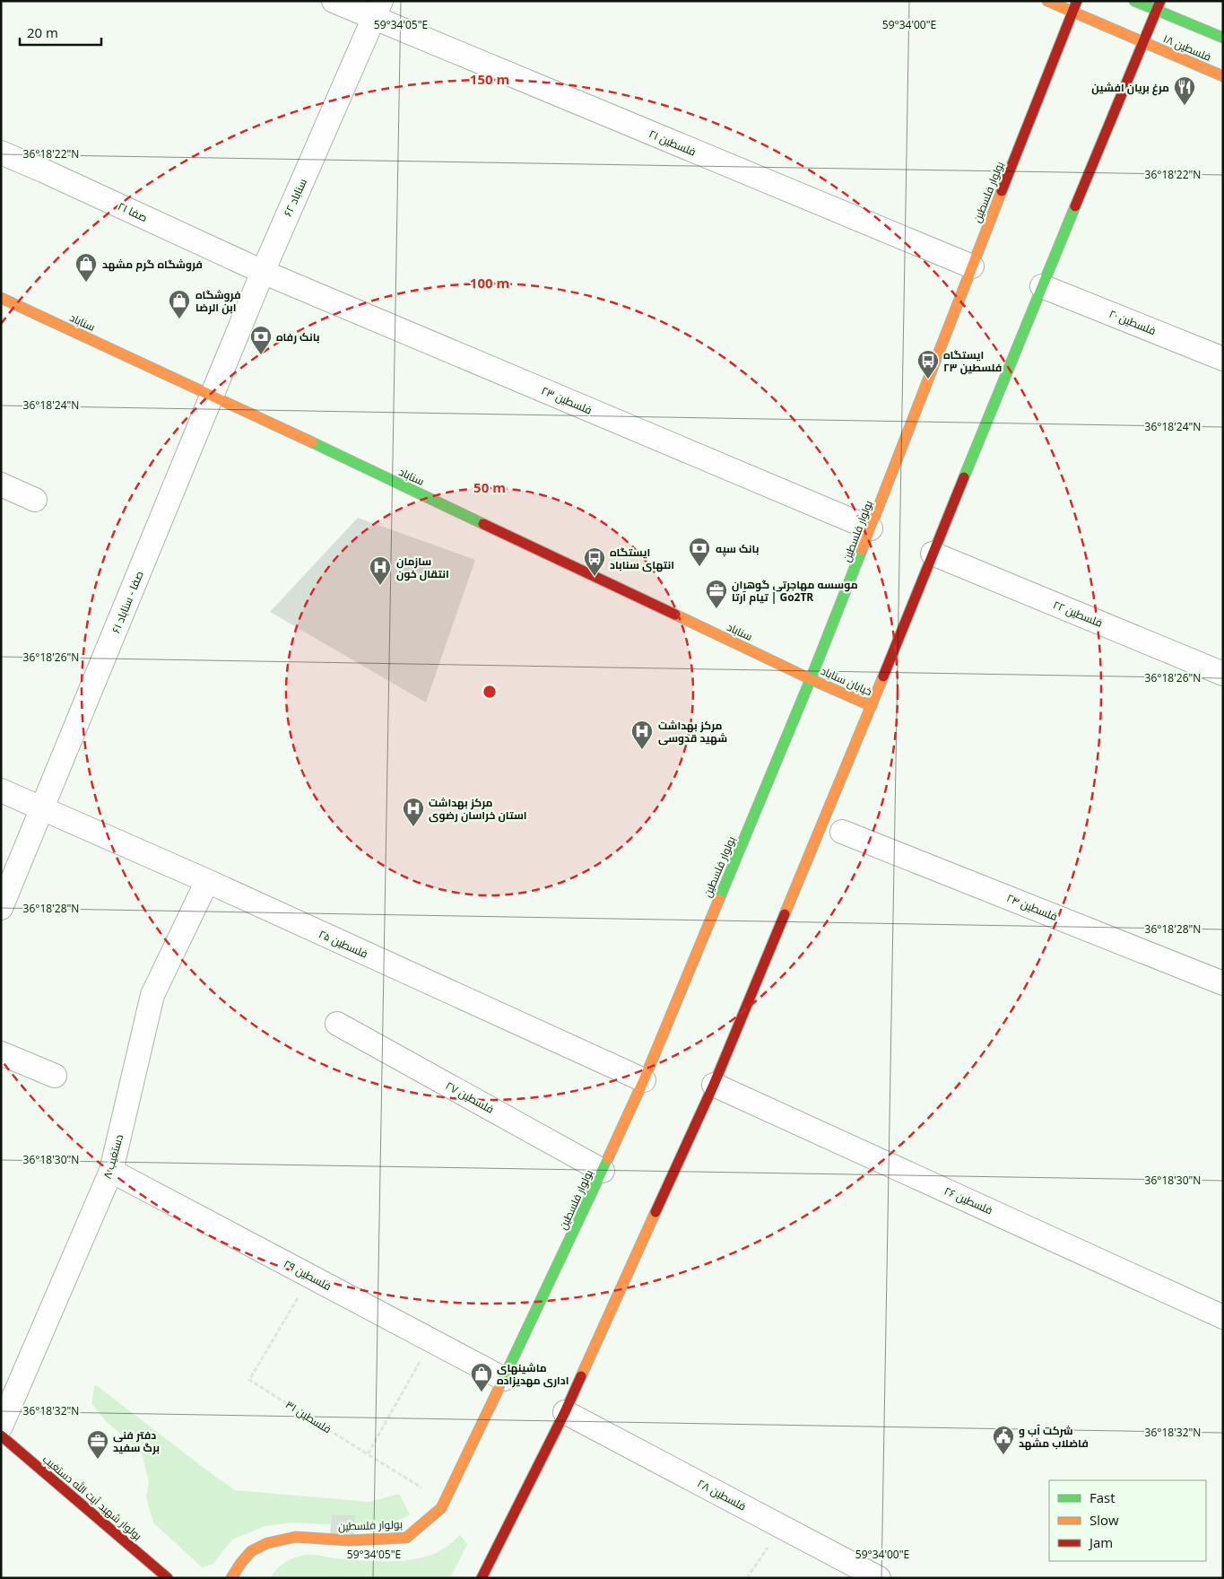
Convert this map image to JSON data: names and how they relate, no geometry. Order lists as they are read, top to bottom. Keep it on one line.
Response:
{"streets":{"main road":["فلسطین ۱۸","بولوار فلسطین","سناباد","خیابان سناباد","بولوار شهید آیت الله دستغیب"],"street":["فلسطین ۲۱","سناباد ۶۲","صفا ۲۱","فلسطین ۲۰","فلسطین ۲۳","صفا - سناباد ۶۱","فلسطین ۲۲","فلسطین ۲۴","فلسطین ۲۵","فلسطین ۲۷","دستغیب ۸","فلسطین ۲۶","فلسطین ۲۹","فلسطین ۲۸"],"path":["فلسطین ۳۱"]},"crossings":[["فلسطین ۱۸","بولوار فلسطین"],["فلسطین ۲۱","بولوار فلسطین"],["فلسطین ۲۱","سناباد ۶۲"],["بولوار فلسطین","سناباد"],["بولوار فلسطین","فلسطین ۲۳"],["بولوار فلسطین","خیابان سناباد"],["بولوار فلسطین","فلسطین ۲۵"],["بولوار فلسطین","فلسطین ۲۷"],["بولوار فلسطین","فلسطین ۲۹"],["بولوار فلسطین","فلسطین ۳۱"],["سناباد ۶۲","صفا ۲۱"],["سناباد ۶۲","سناباد"],["سناباد ۶۲","فلسطین ۲۳"],["سناباد ۶۲","صفا - سناباد ۶۱"],["صفا ۲۱","فلسطین ۲۳"],["سناباد","صفا - سناباد ۶۱"],["سناباد","خیابان سناباد"],["صفا - سناباد ۶۱","فلسطین ۲۵"],["فلسطین ۲۵","دستغیب ۸"],["دستغیب ۸","فلسطین ۲۹"],["فلسطین ۲۹","فلسطین ۳۱"]],"places":{"restaurant":["مرغ بریان افشین"],"shop":["فروشگاه گرم مشهد","فروشگاه ابن الرضا","ماشینهای اداری مهدیزاده"],"bank":["بانک رفاه","بانک سپه"],"bus stop":["ایستگاه فلسطین ۲۳","ايستگاه انتهای سناباد"],"hospital":["سازمان انتقال خون","مرکز بهداشت شهید قدوسی","مرکز بهداشت استان خراسان رضوی"],"office":["موسسه مهاجرتی گوهران تیام آرتا | Go2TR","دفتر فنی برگ سفید"],"public building":["شرکت آب و فاضلاب مشهد"]},"legend":["Fast","Slow","Jam"],"scale_bar":"20 m","coordinates":["59°34'05\"E","59°34'00\"E","36°18'22\"N","36°18'24\"N","36°18'26\"N","36°18'28\"N","36°18'30\"N","36°18'32\"N"],"rings":["150 m","100 m","50 m"]}
